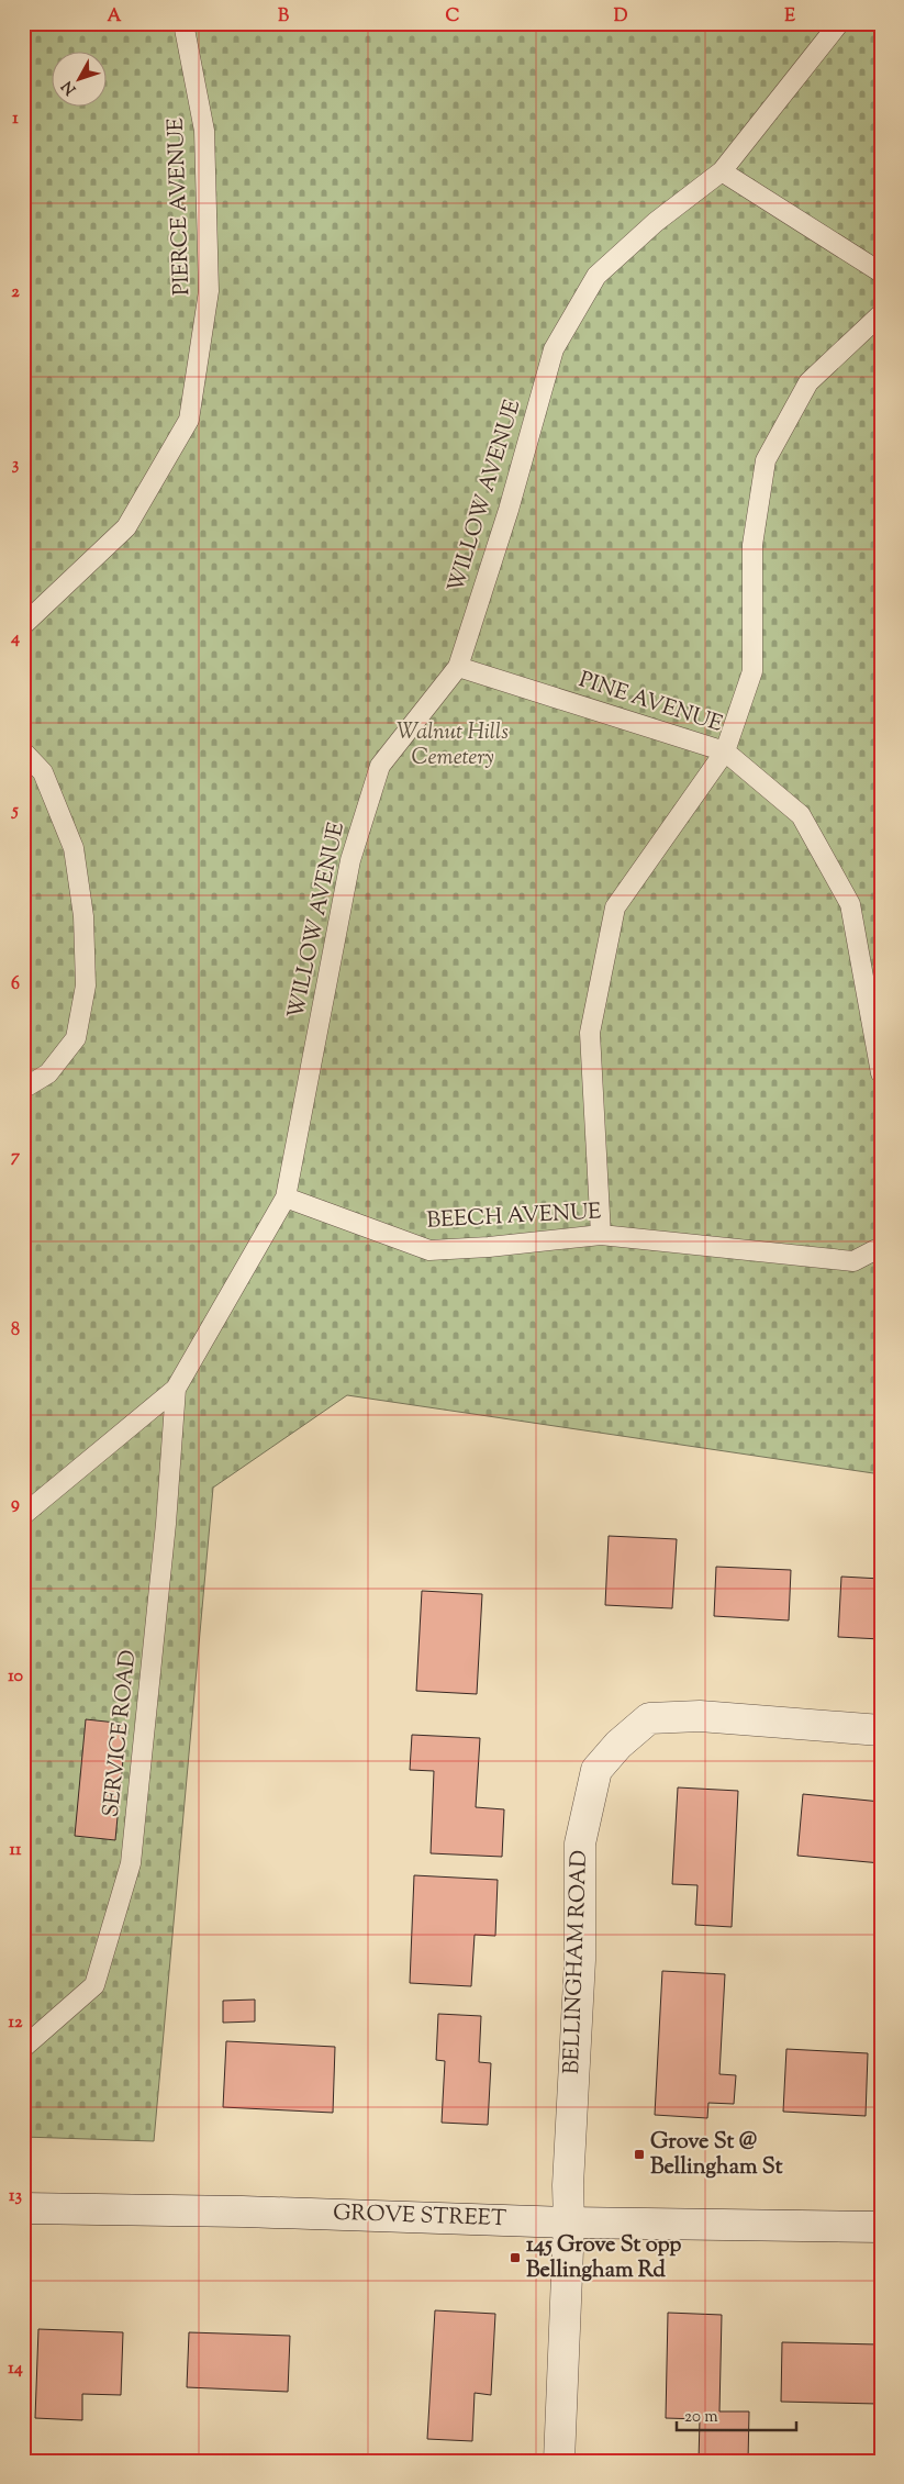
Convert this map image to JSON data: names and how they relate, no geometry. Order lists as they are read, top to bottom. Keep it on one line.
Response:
{"streets":{"street":["BELLINGHAM ROAD","GROVE STREET"],"lane":["PIERCE AVENUE","WILLOW AVENUE","PINE AVENUE","BEECH AVENUE","SERVICE ROAD"]},"crossings":[["WILLOW AVENUE","PINE AVENUE"],["WILLOW AVENUE","BEECH AVENUE"],["WILLOW AVENUE","SERVICE ROAD"],["BELLINGHAM ROAD","GROVE STREET"]],"parks":["Walnut Hills Cemetery"],"places":{"transit":["Grove St @ Bellingham St","145 Grove St opp Bellingham Rd"]},"scale_bar":"20 m","north":"bottom left","grid":{"columns":["A","B","C","D","E"],"rows":["1","2","3","4","5","6","7","8","9","10","11","12","13","14"]}}
